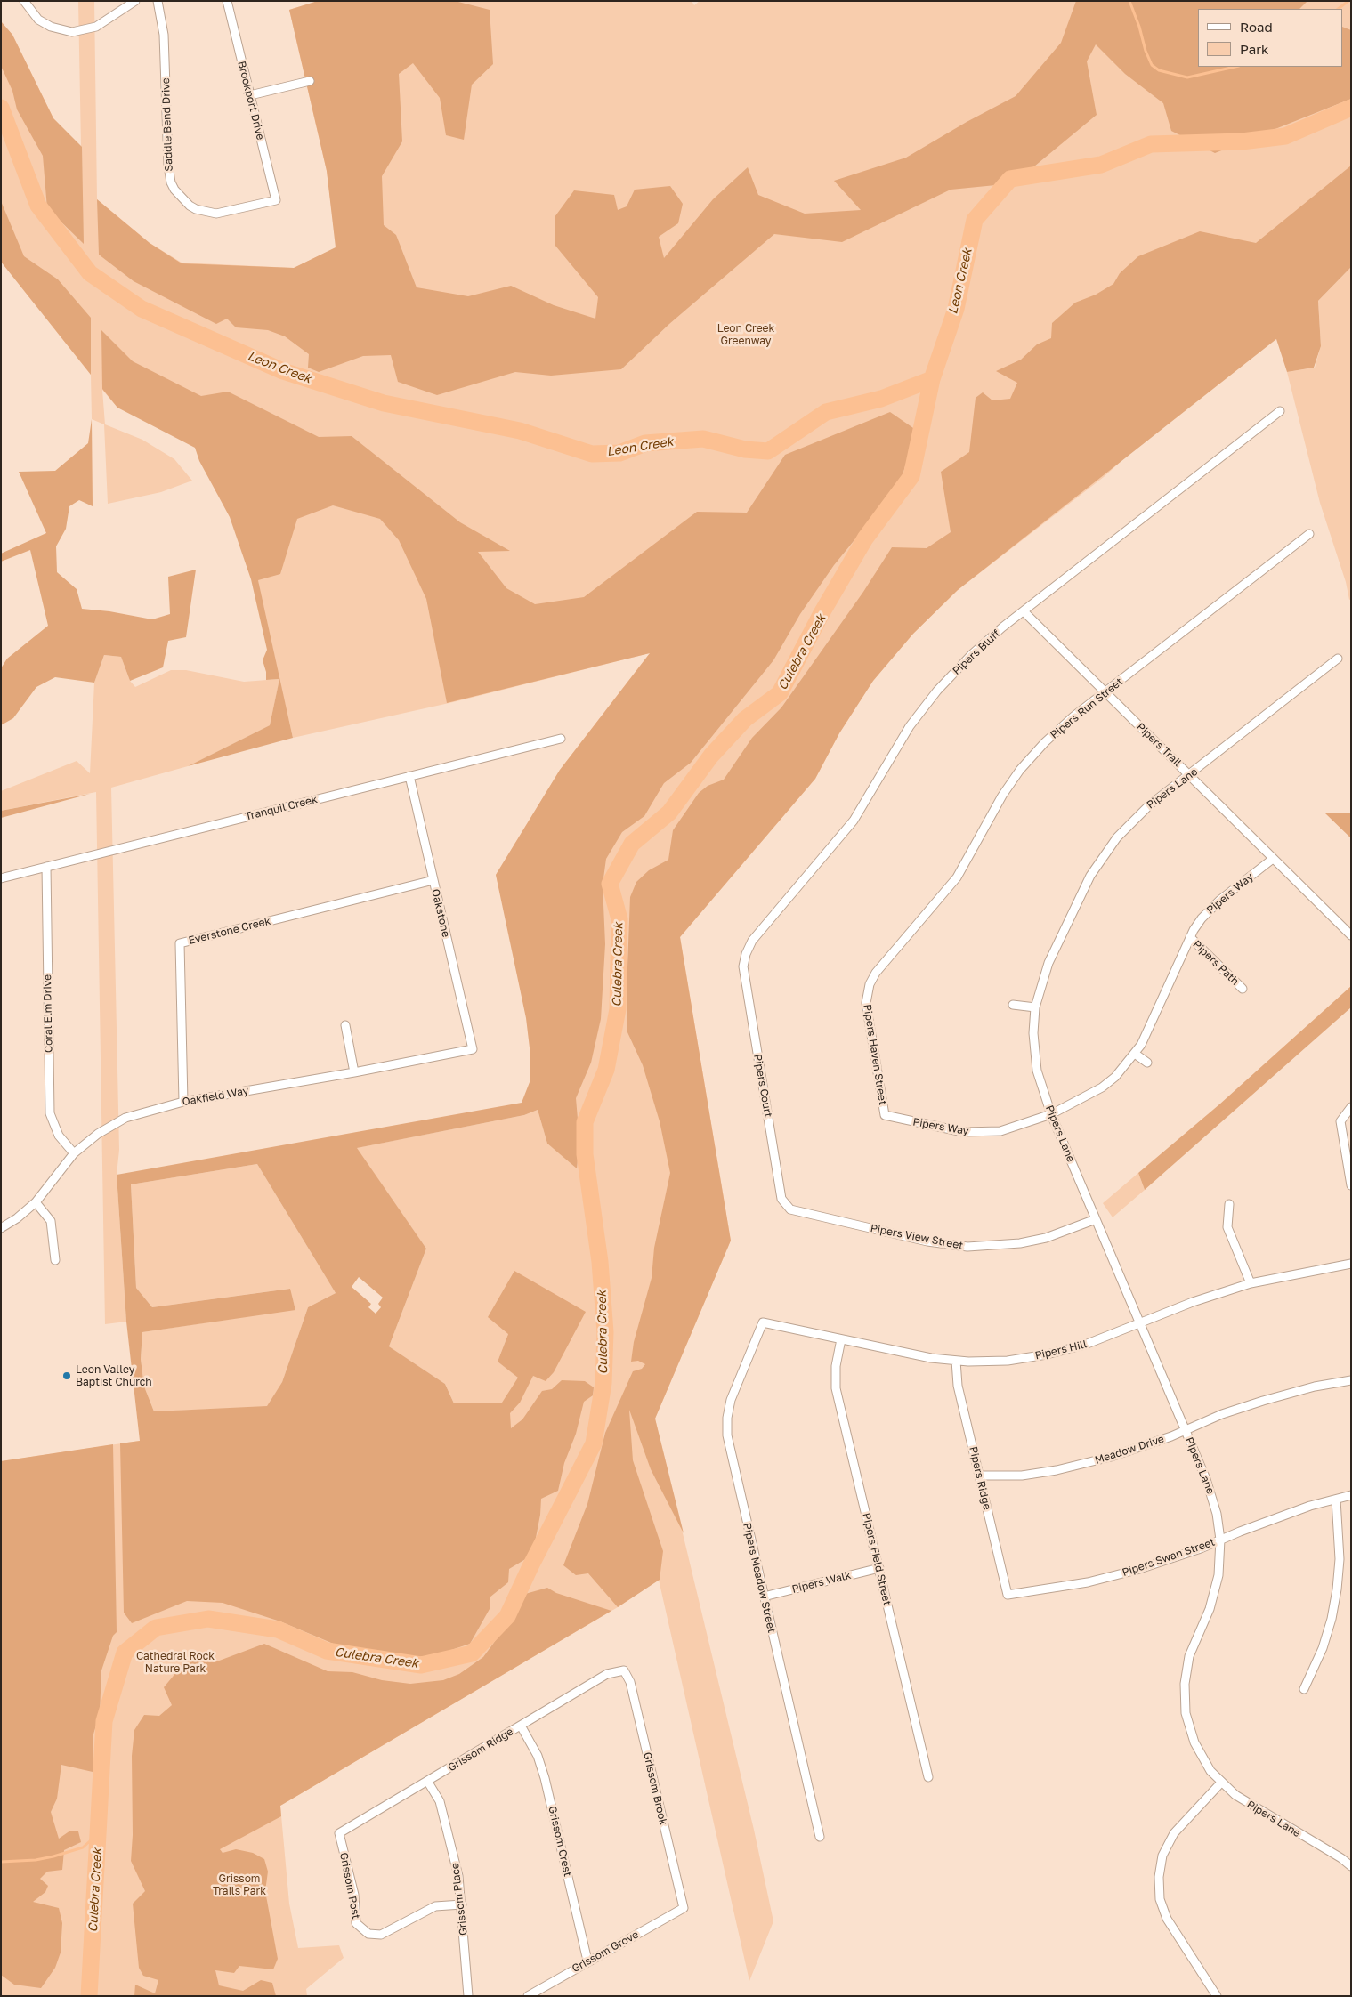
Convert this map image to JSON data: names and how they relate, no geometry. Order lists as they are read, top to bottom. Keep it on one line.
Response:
{"streets":{"street":["Brookport Drive","Saddle Bend Drive","Pipers Bluff","Pipers Run Street","Pipers Trail","Pipers Lane","Tranquil Creek","Pipers Way","Oakstone","Everstone Creek","Pipers Path","Coral Elm Drive","Pipers Haven Street","Pipers Court","Oakfield Way","Pipers View Street","Pipers Hill","Meadow Drive","Pipers Ridge","Pipers Swan Street","Pipers Field Street","Pipers Meadow Street","Pipers Walk","Grissom Ridge","Grissom Brook","Grissom Crest","Grissom Post","Grissom Place","Grissom Grove"]},"crossings":[["Brookport Drive","Saddle Bend Drive"],["Pipers Bluff","Pipers Trail"],["Pipers Bluff","Pipers Court"],["Pipers Run Street","Pipers Trail"],["Pipers Run Street","Pipers Haven Street"],["Pipers Trail","Pipers Lane"],["Pipers Trail","Pipers Way"],["Pipers Lane","Pipers Way"],["Pipers Lane","Pipers View Street"],["Pipers Lane","Pipers Hill"],["Pipers Lane","Meadow Drive"],["Pipers Lane","Pipers Swan Street"],["Tranquil Creek","Oakstone"],["Tranquil Creek","Coral Elm Drive"],["Pipers Way","Pipers Path"],["Pipers Way","Pipers Haven Street"],["Oakstone","Everstone Creek"],["Oakstone","Oakfield Way"],["Everstone Creek","Oakfield Way"],["Coral Elm Drive","Oakfield Way"],["Pipers Court","Pipers View Street"],["Pipers Hill","Pipers Ridge"],["Pipers Hill","Pipers Field Street"],["Pipers Hill","Pipers Meadow Street"],["Meadow Drive","Pipers Ridge"],["Pipers Ridge","Pipers Swan Street"],["Pipers Field Street","Pipers Walk"],["Pipers Meadow Street","Pipers Walk"],["Grissom Ridge","Grissom Brook"],["Grissom Ridge","Grissom Crest"],["Grissom Ridge","Grissom Post"],["Grissom Ridge","Grissom Place"],["Grissom Brook","Grissom Grove"],["Grissom Crest","Grissom Grove"],["Grissom Post","Grissom Place"]],"water":["Leon Creek","Culebra Creek"],"parks":["Leon Creek Greenway","Cathedral Rock Nature Park","Grissom Trails Park"],"places":["Leon Valley Baptist Church"],"legend":["Road","Park"]}
